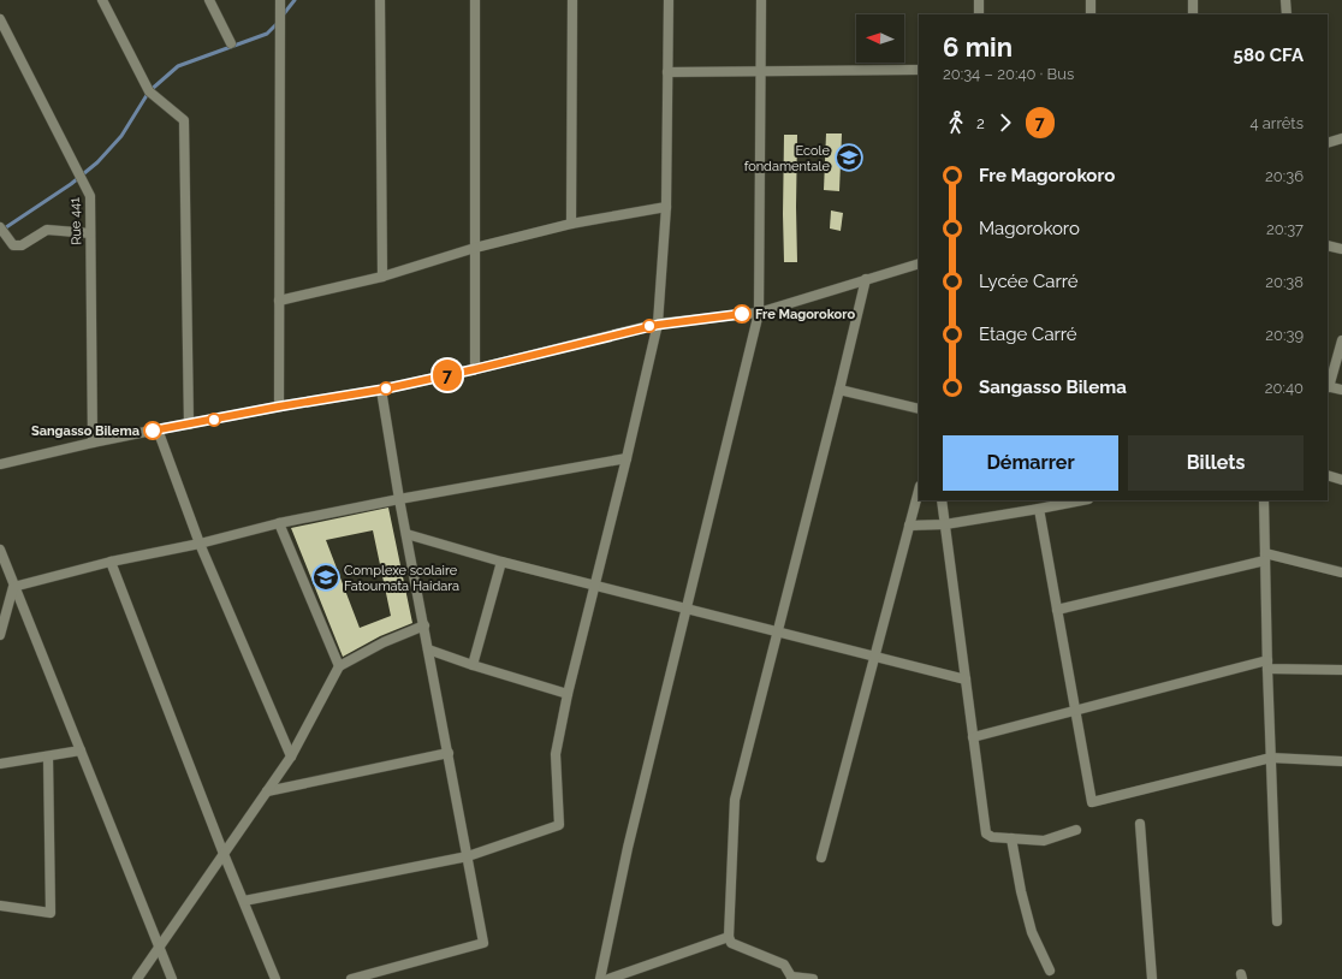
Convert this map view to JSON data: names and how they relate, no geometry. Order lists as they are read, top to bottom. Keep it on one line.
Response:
{"streets":{"street":["Rue 441"]},"places":{"school or university":["Ecole fondamentale","Complexe scolaire Fatoumata Haidara"],"other":["Fre Magorokoro","Sangasso Bilema"]},"lines":["bus line 7"],"north":"left","page":{"on_map":"7","heading":["6 min","20:34 – 20:40 · Bus","580 CFA"],"legs":["2","7","4 arrêts"],"list":[{"name":"Fre Magorokoro","value":"20:36"},{"name":"Magorokoro","value":"20:37"},{"name":"Lycée Carré","value":"20:38"},{"name":"Etage Carré","value":"20:39"},{"name":"Sangasso Bilema","value":"20:40"}],"buttons":["Démarrer","Billets"]}}
